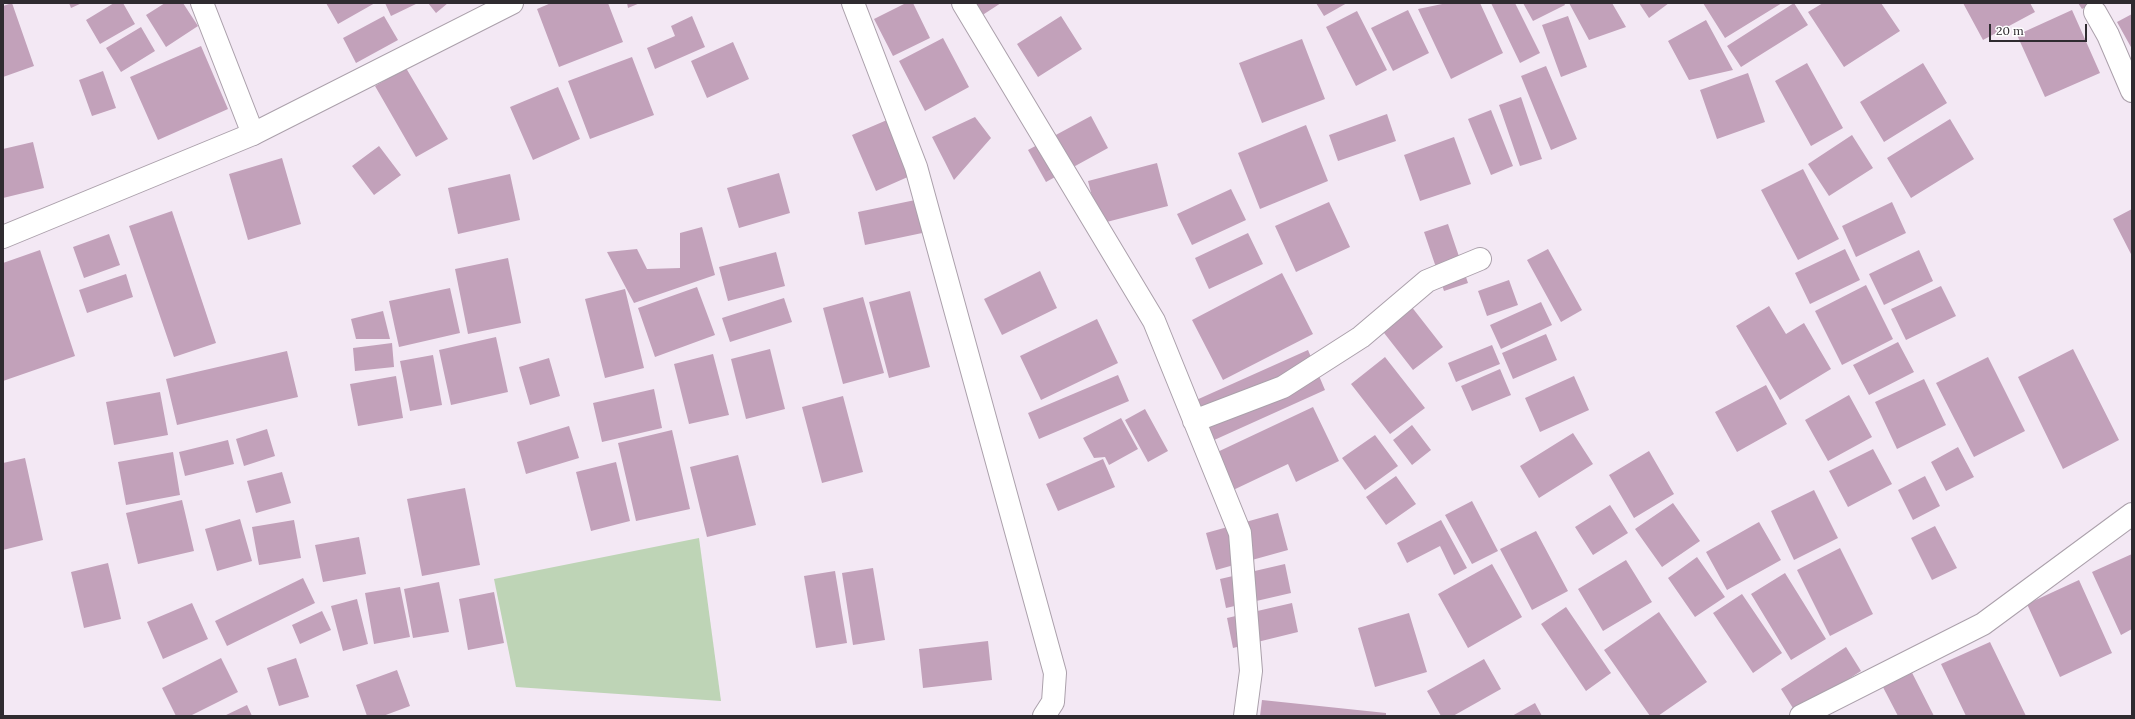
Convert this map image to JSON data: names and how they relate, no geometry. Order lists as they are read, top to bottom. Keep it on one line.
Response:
{"scale_bar":"20 m"}
